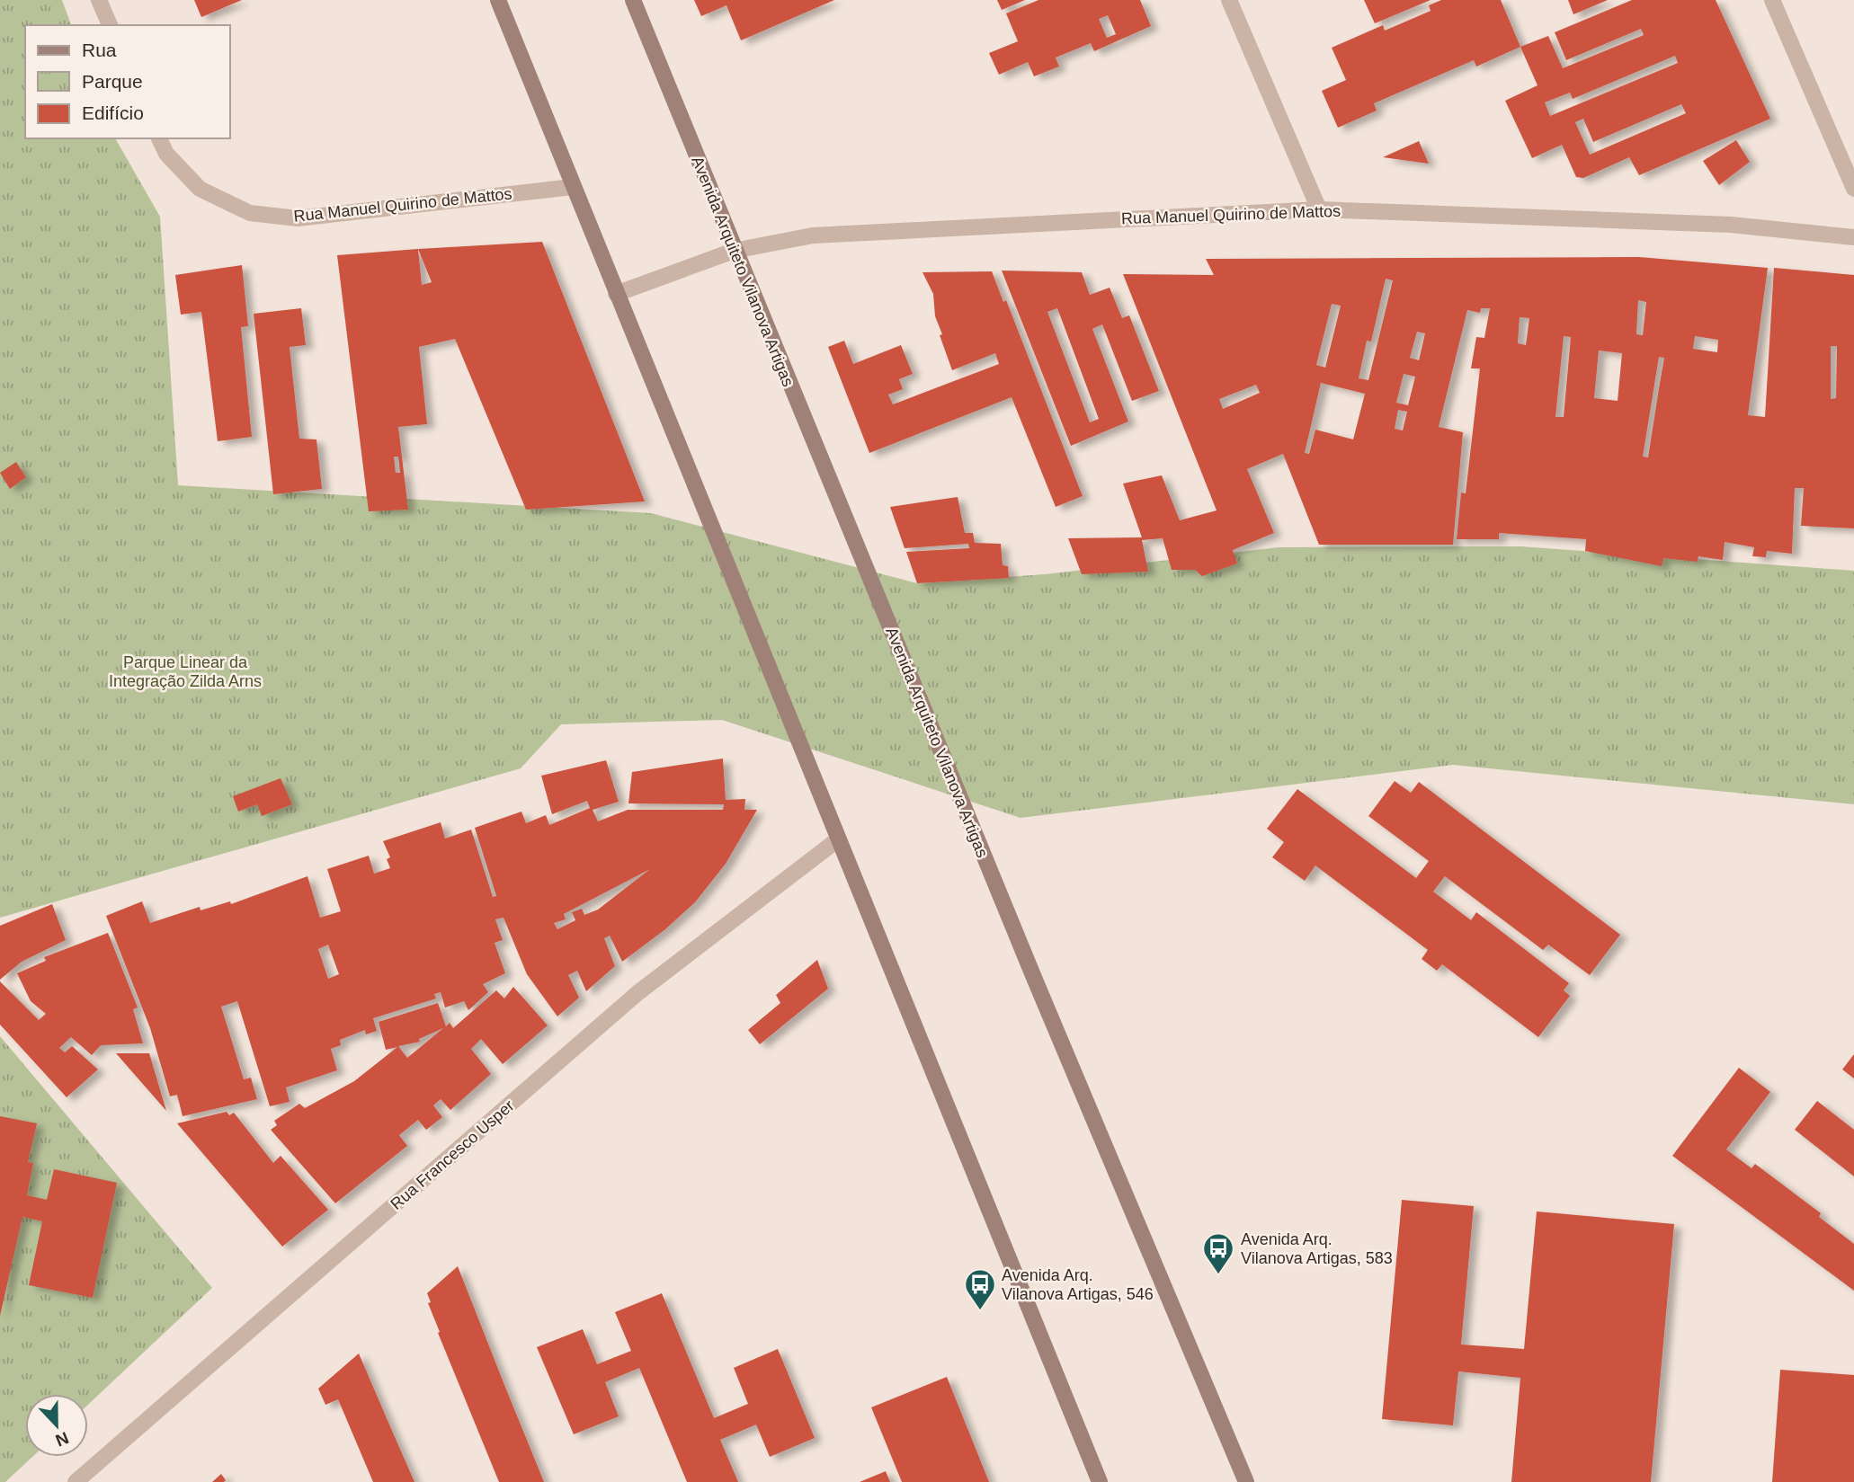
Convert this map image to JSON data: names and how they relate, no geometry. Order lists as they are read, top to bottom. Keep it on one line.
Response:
{"streets":{"main road":["Avenida Arquiteto Vilanova Artigas"],"street":["Rua Manuel Quirino de Mattos","Rua Francesco Usper"]},"crossings":[["Rua Manuel Quirino de Mattos","Avenida Arquiteto Vilanova Artigas"]],"parks":["Parque Linear da Integração Zilda Arns"],"places":{"bus stop":["Avenida Arq. Vilanova Artigas, 583","Avenida Arq. Vilanova Artigas, 546"]},"legend":["Rua","Parque","Edifício"],"north":"bottom"}
